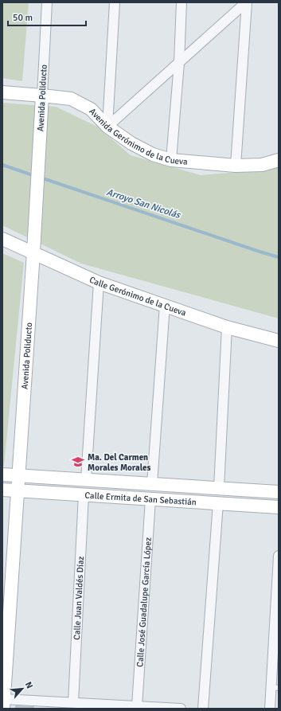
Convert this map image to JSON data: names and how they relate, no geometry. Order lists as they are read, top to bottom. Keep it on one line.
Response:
{"streets":{"street":["Avenida Poliducto","Avenida Gerónimo de la Cueva","Calle Gerónimo de la Cueva","Calle Ermita de San Sebastián","Calle Juan Valdés Díaz","Calle José Guadalupe García López"]},"crossings":[["Avenida Poliducto","Avenida Gerónimo de la Cueva"],["Avenida Poliducto","Calle Gerónimo de la Cueva"],["Avenida Poliducto","Calle Ermita de San Sebastián"],["Calle Ermita de San Sebastián","Calle Juan Valdés Díaz"],["Calle Ermita de San Sebastián","Calle José Guadalupe García López"]],"water":["Arroyo San Nicolás"],"places":{"school or university":["Ma. Del Carmen Morales Morales"]},"scale_bar":"50 m","north":"top right"}
